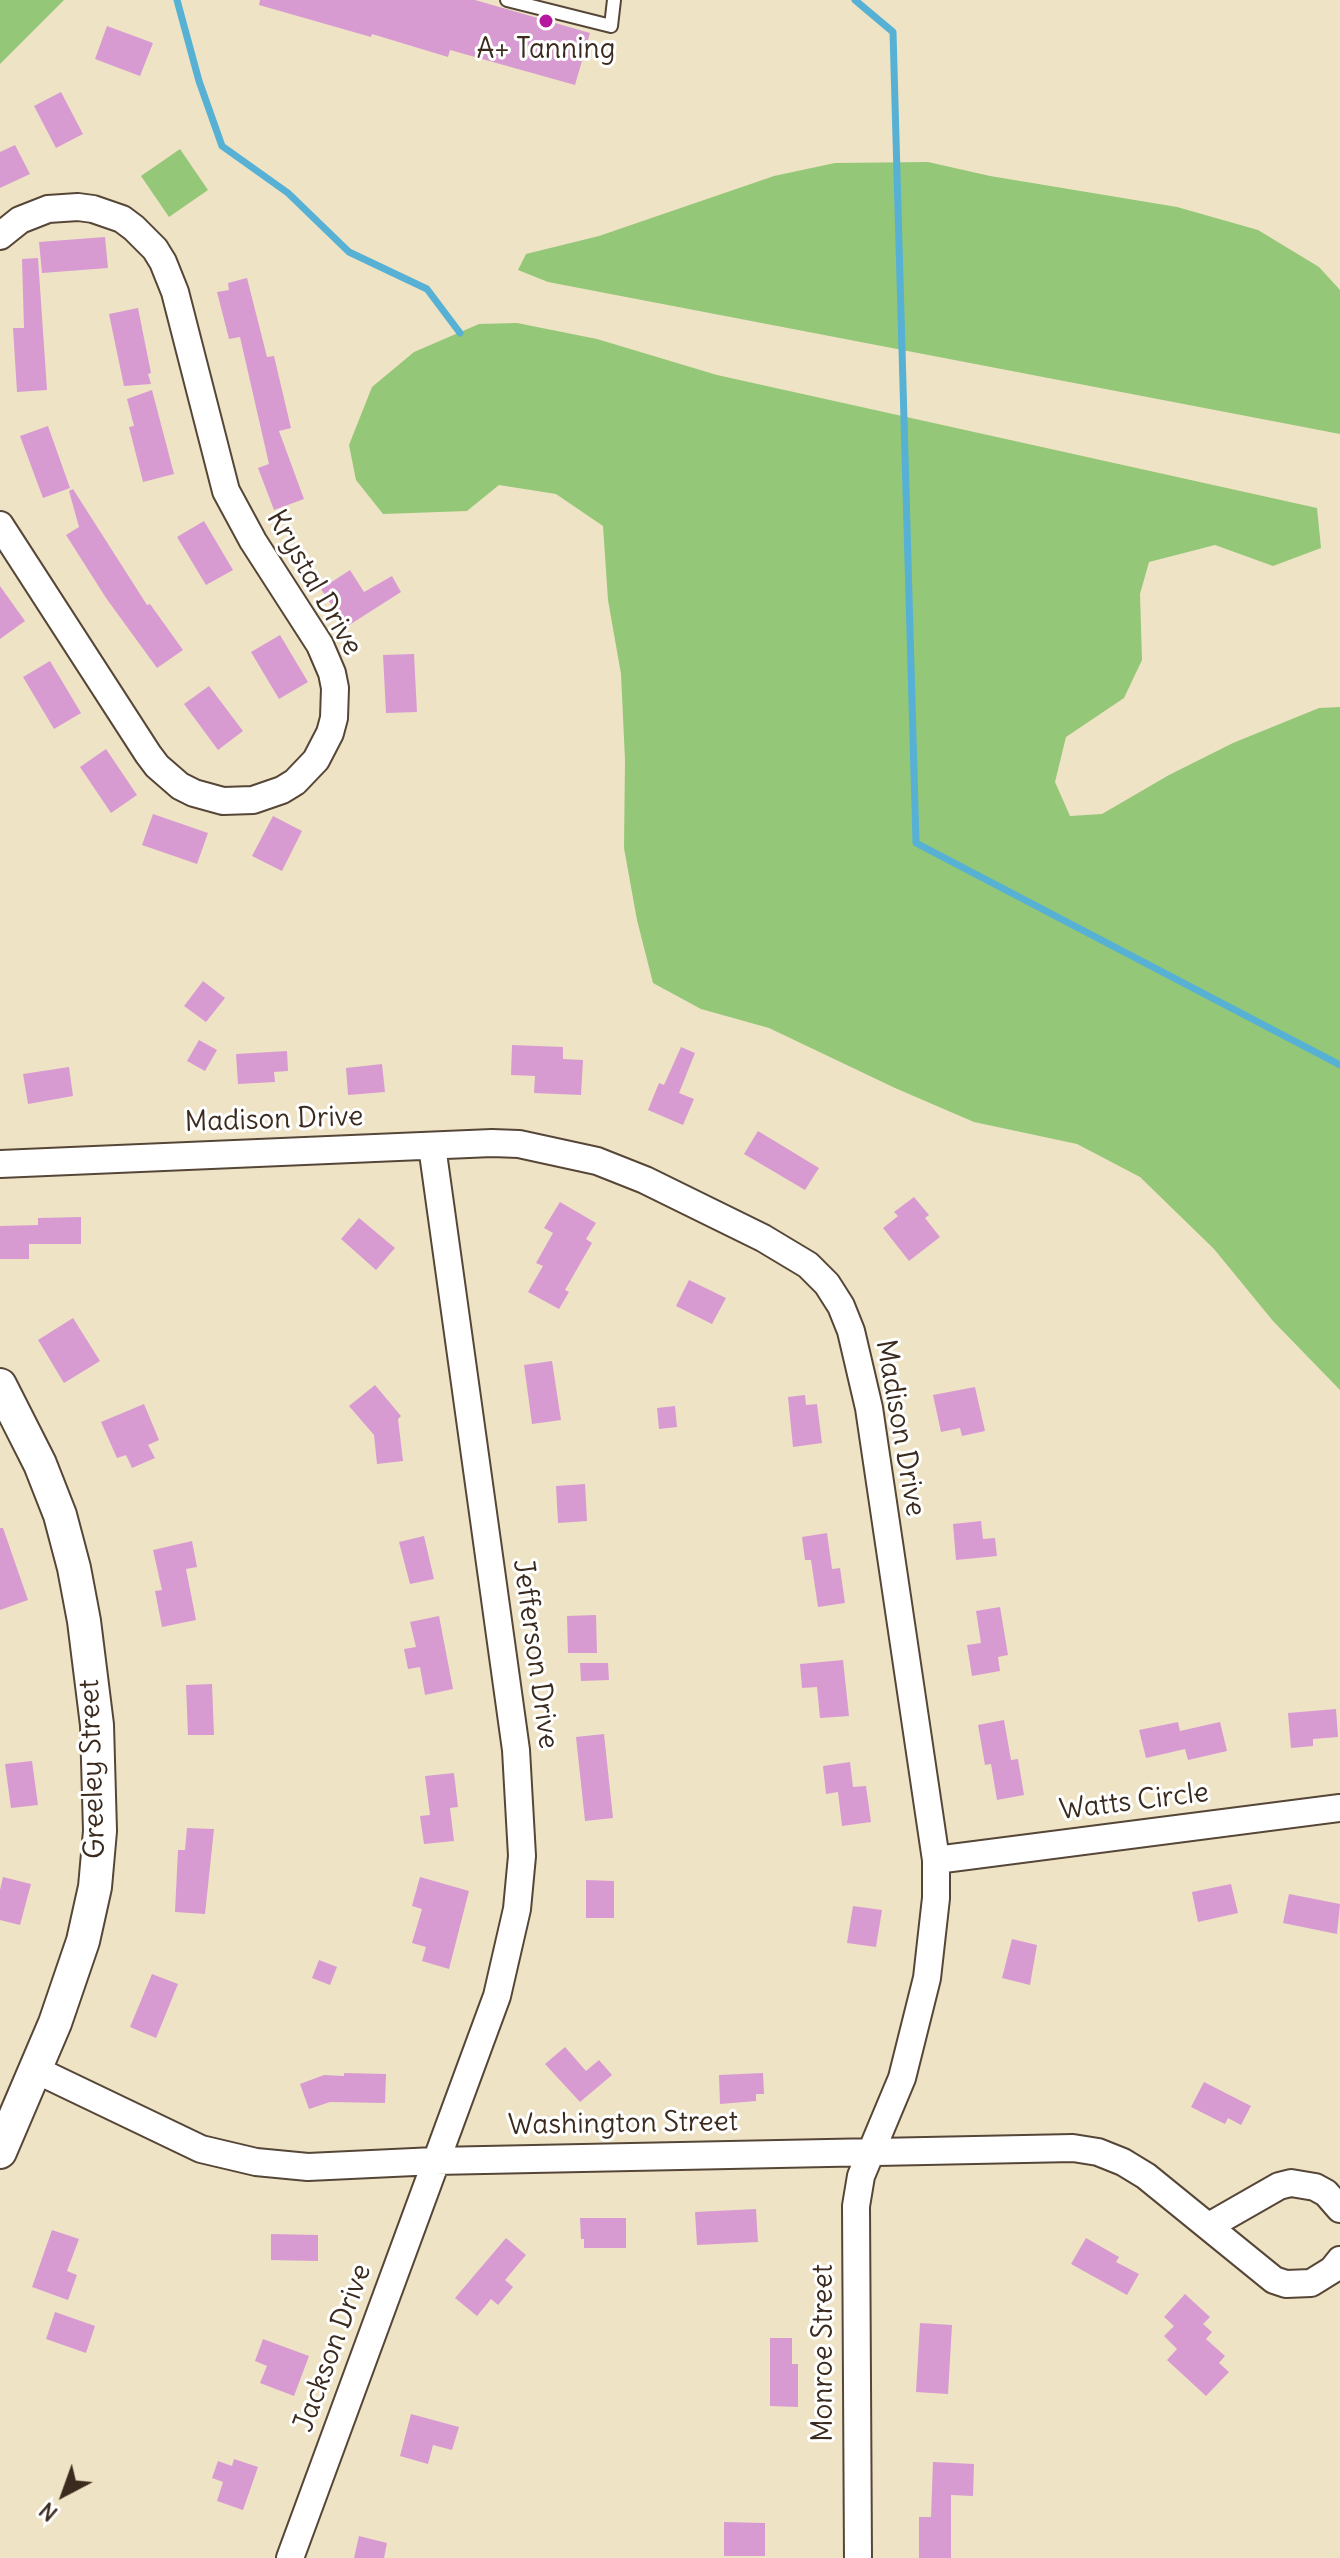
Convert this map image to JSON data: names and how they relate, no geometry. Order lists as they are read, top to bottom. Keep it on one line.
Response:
{"streets":{"street":["Krystal Drive","Madison Drive","Jefferson Drive","Greeley Street","Watts Circle","Washington Street","Jackson Drive","Monroe Street"]},"crossings":[["Madison Drive","Jefferson Drive"],["Madison Drive","Watts Circle"],["Madison Drive","Washington Street"],["Madison Drive","Monroe Street"],["Jefferson Drive","Washington Street"],["Jefferson Drive","Jackson Drive"],["Greeley Street","Washington Street"],["Washington Street","Jackson Drive"],["Washington Street","Monroe Street"]],"places":["A+ Tanning"],"north":"bottom left"}
